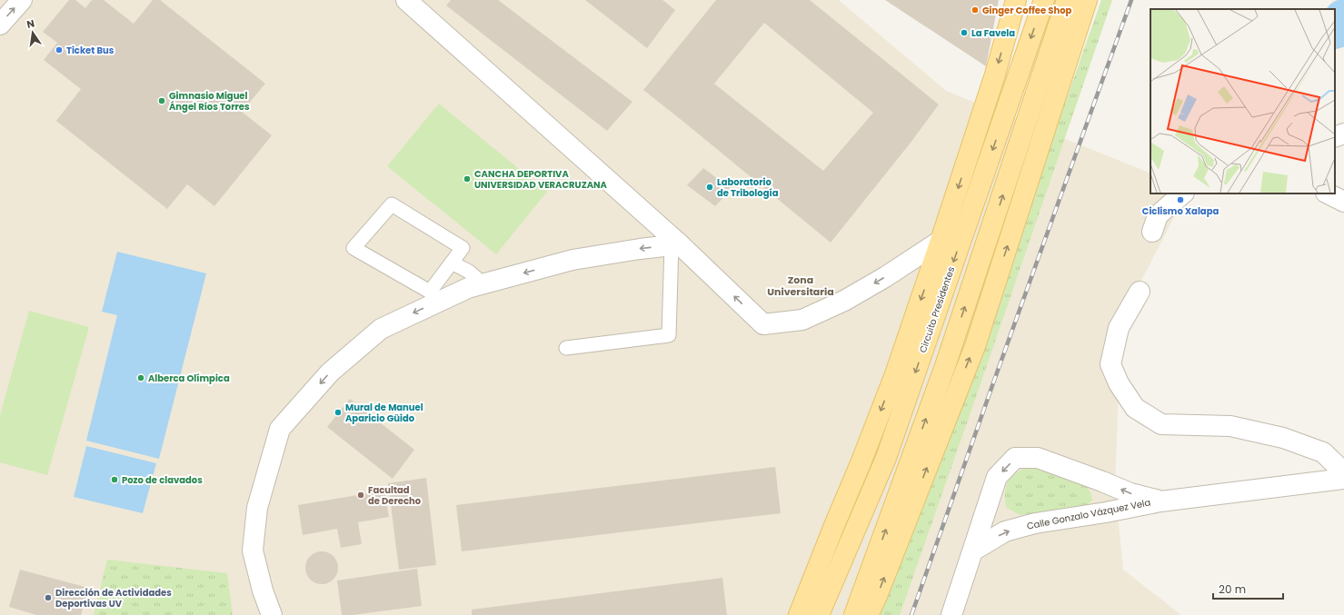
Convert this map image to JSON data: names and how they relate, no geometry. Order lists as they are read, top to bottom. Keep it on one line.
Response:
{"streets":{"main road":["Circuito Presidentes"],"street":["Calle Gonzalo Vázquez Vela"]},"districts":["Zona Universitaria"],"places":["Ginger Coffee Shop","La Favela","Ticket Bus","Gimnasio Miguel Ángel Ríos Torres","CANCHA DEPORTIVA UNIVERSIDAD VERACRUZANA","Laboratorio de Tribología","Ciclismo Xalapa","Alberca Olímpica","Mural de Manuel Aparicio Güido","Pozo de clavados","Facultad de Derecho","Dirección de Actividades Deportivas UV"],"scale_bar":"20 m","north":"top"}
